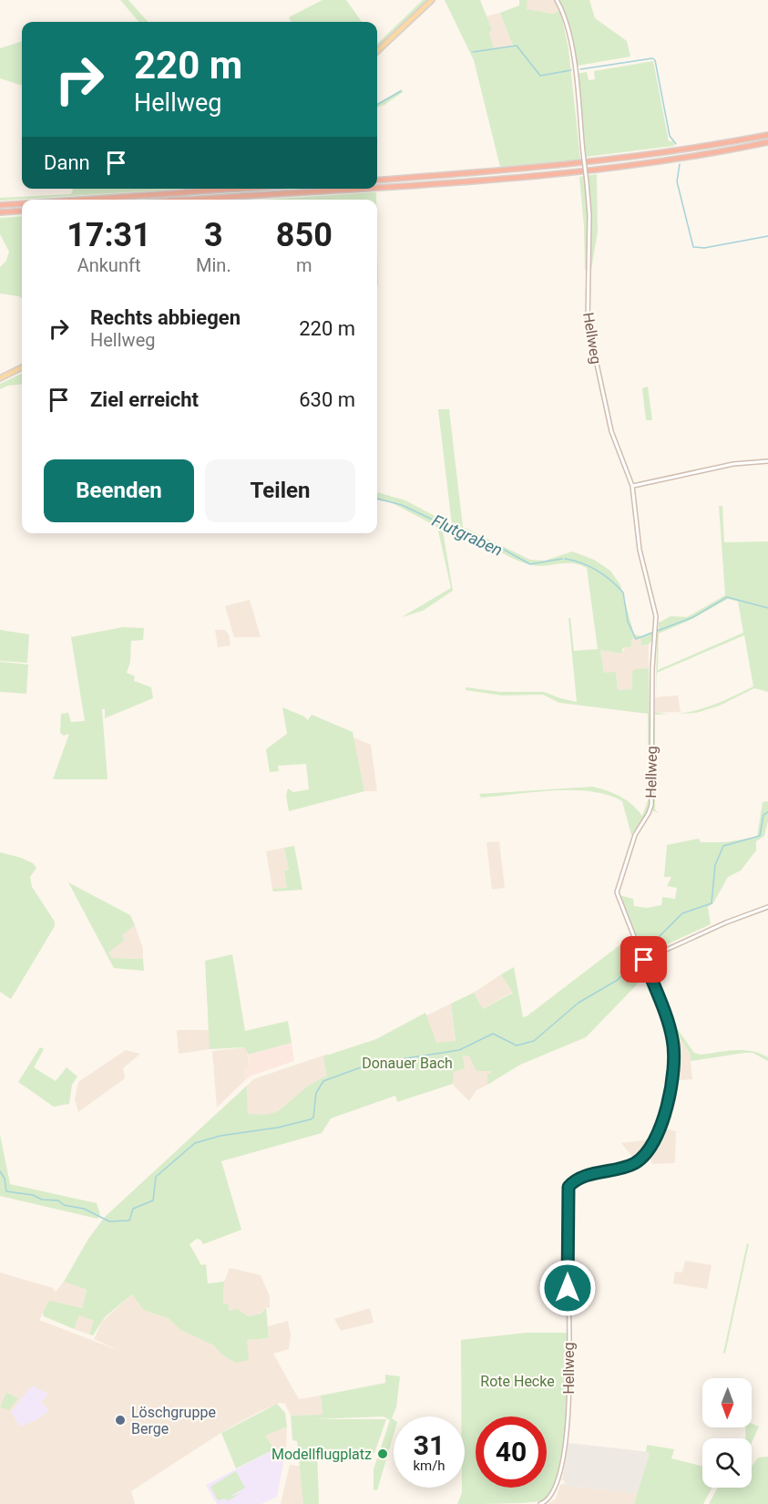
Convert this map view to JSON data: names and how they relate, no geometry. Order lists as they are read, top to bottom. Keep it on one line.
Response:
{"streets":{"street":["Hellweg"]},"water":["Flutgraben"],"parks":["Donauer Bach","Rote Hecke"],"places":["Löschgruppe Berge","Modellflugplatz"],"north":"bottom","page":{"turn":["220 m","Hellweg"],"then":"Dann","eta":["17:31","Ankunft","3","Min.","850","m"],"list":[{"name":"Rechts abbiegen","note":"Hellweg","value":"220 m"},{"name":"Ziel erreicht","value":"630 m"}],"buttons":["Beenden","Teilen"],"speed":"31 km/h","limit":"40"}}
